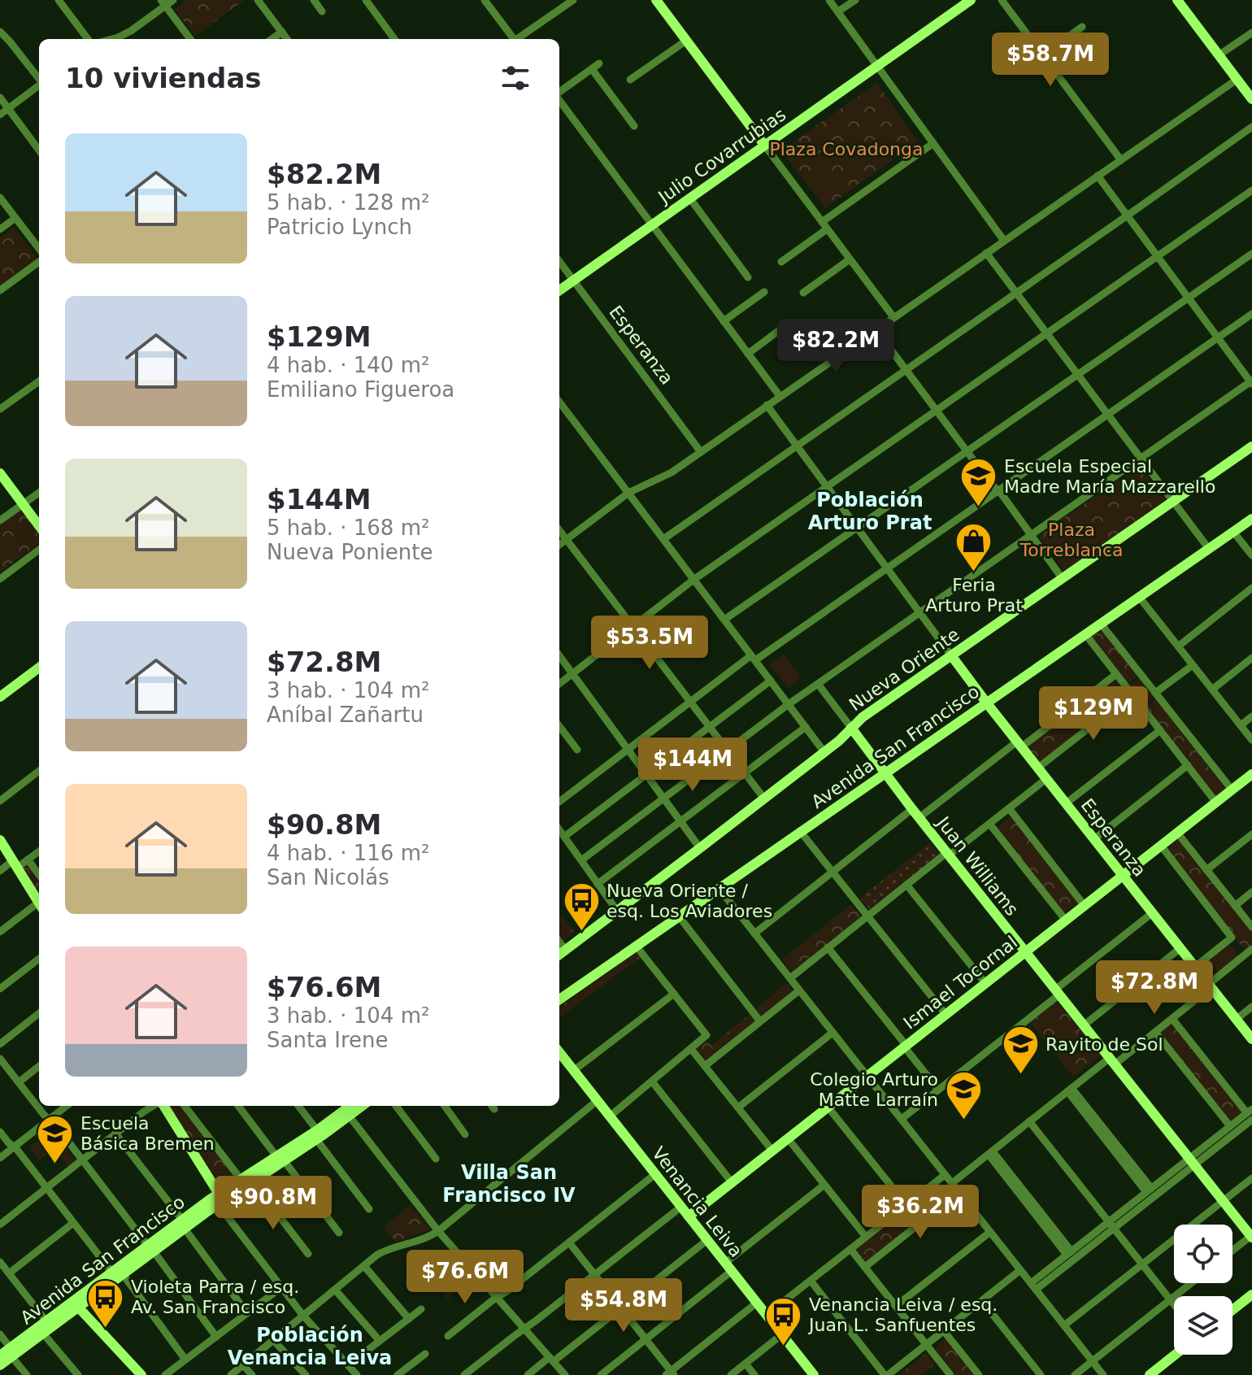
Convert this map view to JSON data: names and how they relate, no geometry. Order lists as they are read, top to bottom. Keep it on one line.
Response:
{"streets":{"street":["Julio Covarrubias","Esperanza","Nueva Oriente","Avenida San Francisco","Juan Williams","Ismael Tocornal","Venancia Leiva"]},"crossings":[["Julio Covarrubias","Esperanza"],["Esperanza","Nueva Oriente"],["Esperanza","Avenida San Francisco"],["Esperanza","Ismael Tocornal"],["Nueva Oriente","Juan Williams"],["Avenida San Francisco","Juan Williams"],["Juan Williams","Ismael Tocornal"],["Ismael Tocornal","Venancia Leiva"]],"districts":["Población Arturo Prat","Villa San Francisco IV","Población Venancia Leiva"],"parks":["Plaza Covadonga","Plaza Torreblanca"],"places":{"school or university":["Escuela Especial Madre María Mazzarello","Rayito de Sol","Colegio Arturo Matte Larraín","Escuela Básica Bremen"],"shop":["Feria Arturo Prat"],"bus stop":["Nueva Oriente / esq. Los Aviadores","Violeta Parra / esq. Av. San Francisco","Venancia Leiva / esq. Juan L. Sanfuentes"]},"page":{"price":["$58.7M","$82.2M","$53.5M","$129M","$144M","$72.8M","$90.8M","$36.2M","$76.6M","$54.8M"],"heading":"10 viviendas","list":[{"name":"$82.2M","note":"5 hab. · 128 m² · Patricio Lynch"},{"name":"$129M","note":"4 hab. · 140 m² · Emiliano Figueroa"},{"name":"$144M","note":"5 hab. · 168 m² · Nueva Poniente"},{"name":"$72.8M","note":"3 hab. · 104 m² · Aníbal Zañartu"},{"name":"$90.8M","note":"4 hab. · 116 m² · San Nicolás"},{"name":"$76.6M","note":"3 hab. · 104 m² · Santa Irene"}]}}
